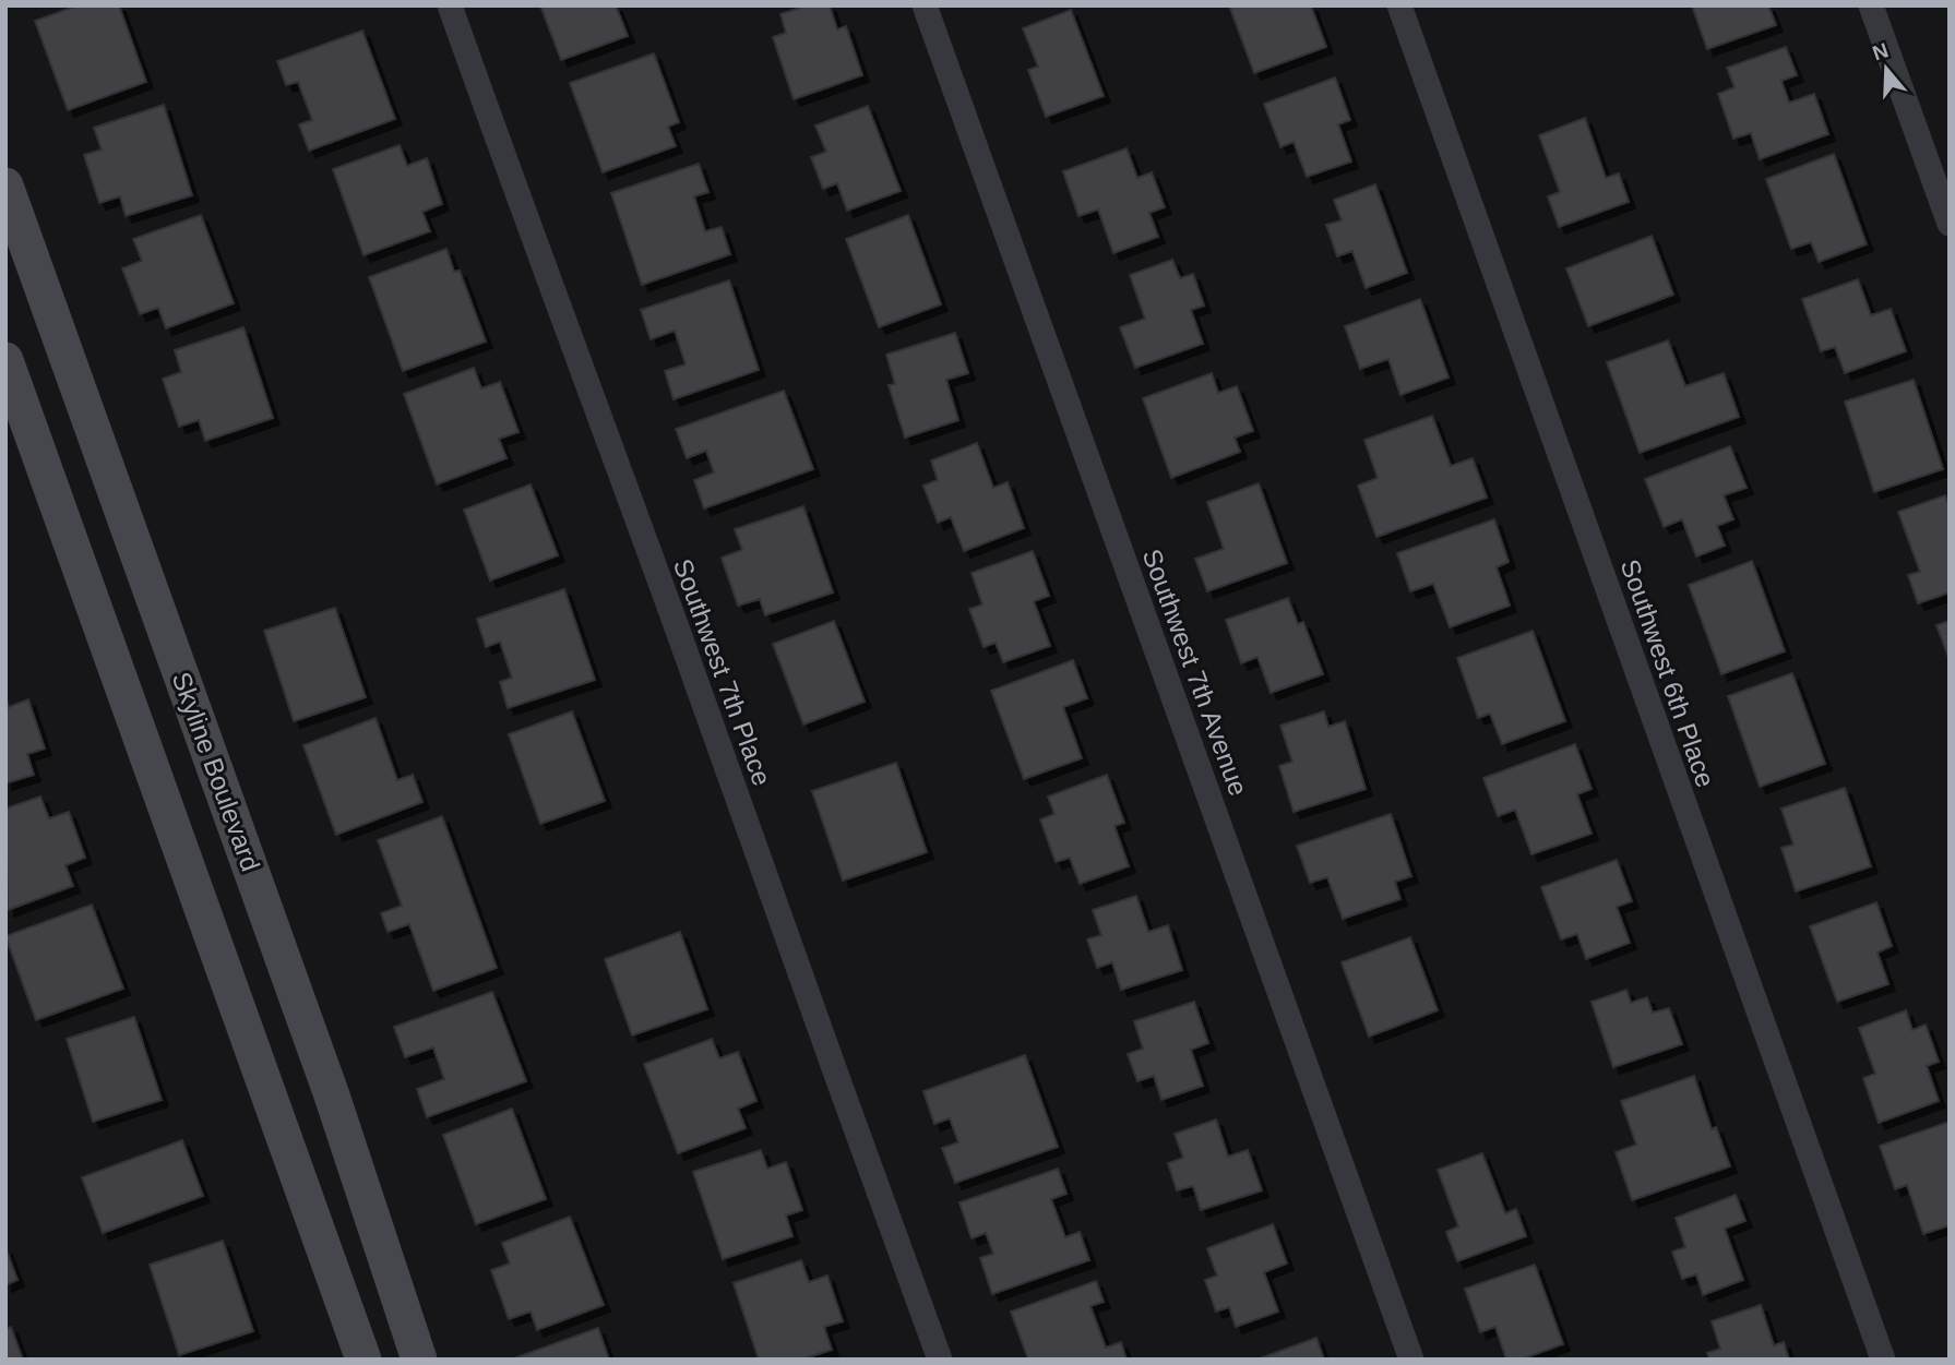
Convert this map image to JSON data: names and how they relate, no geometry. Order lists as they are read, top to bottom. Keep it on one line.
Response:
{"streets":{"street":["Southwest 7th Place","Southwest 7th Avenue","Southwest 6th Place","Skyline Boulevard"]},"north":"top"}
